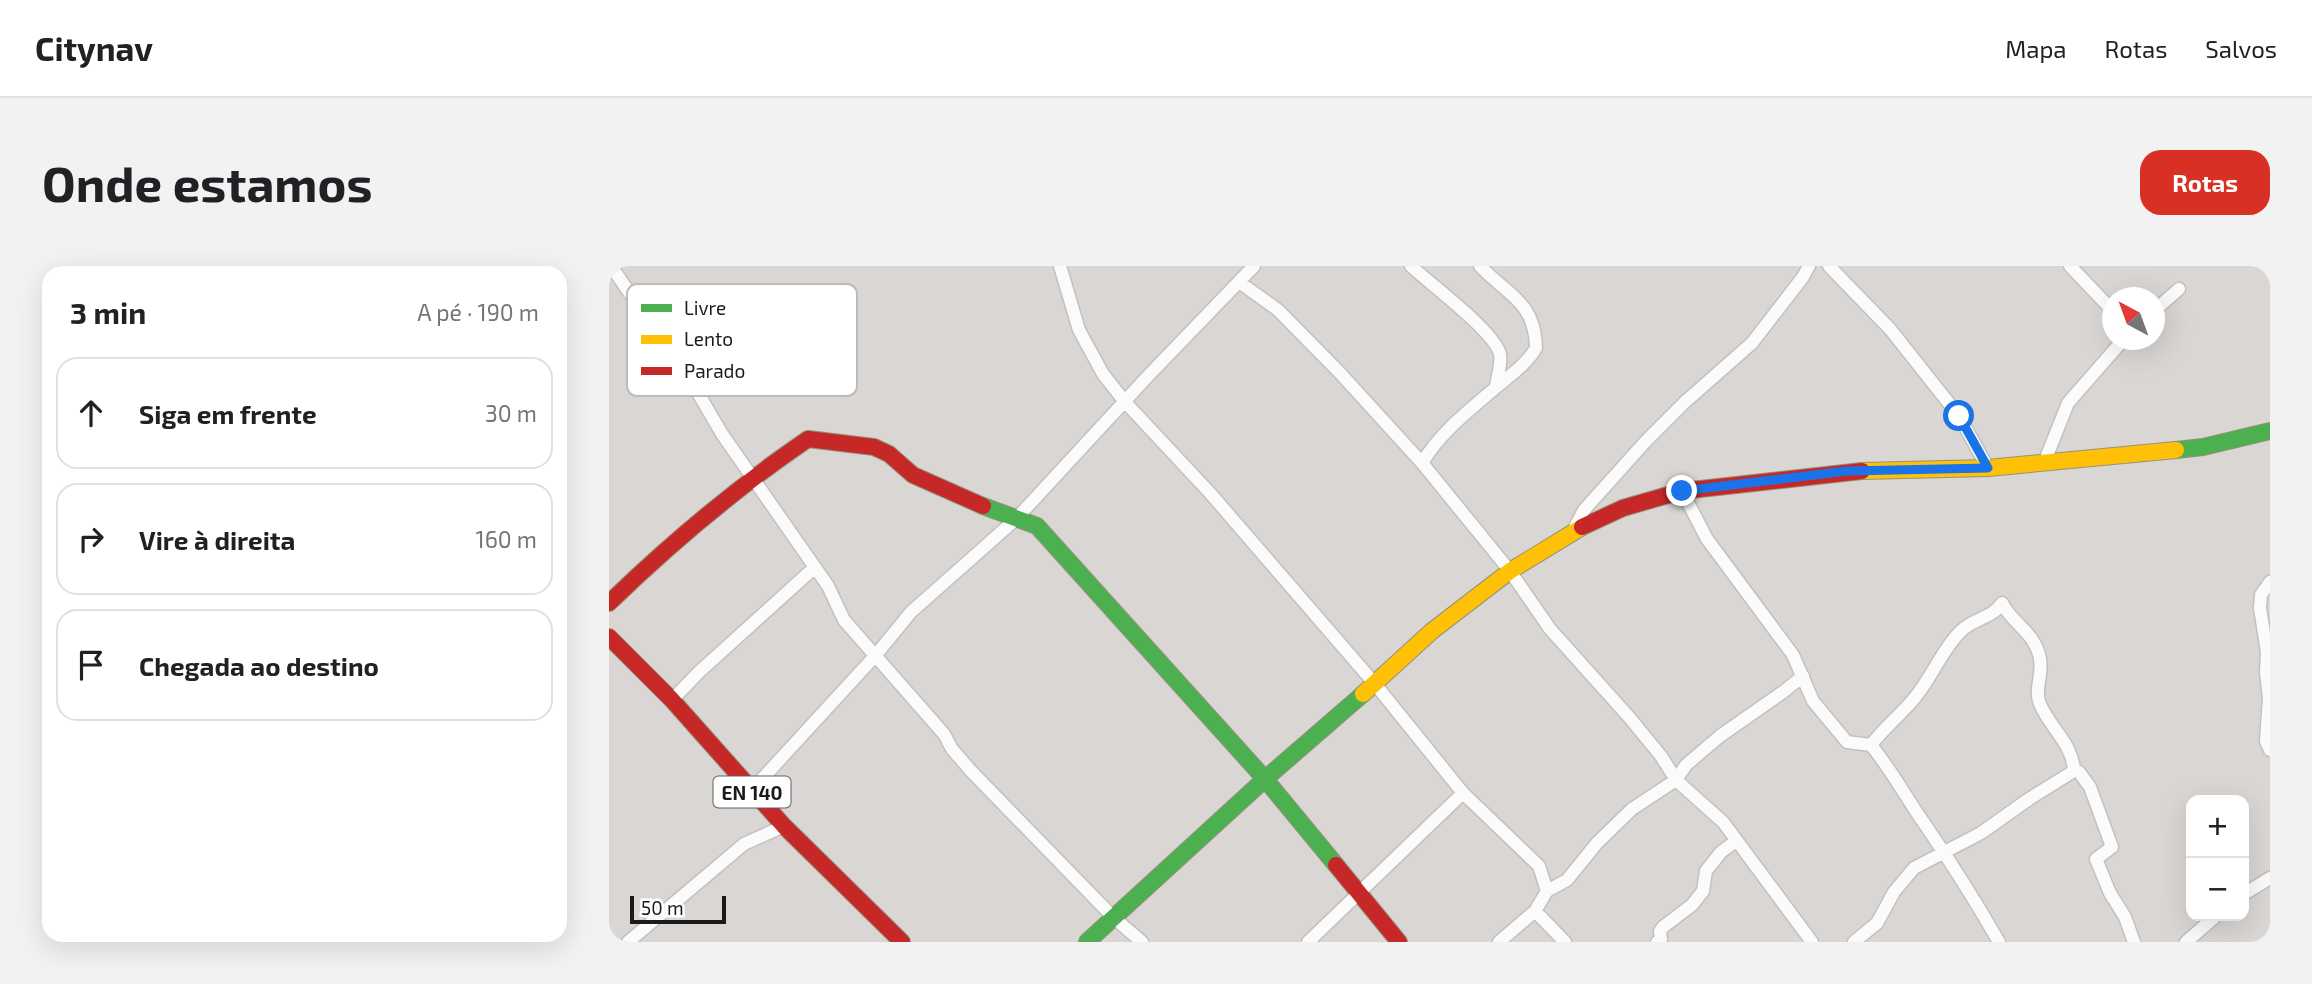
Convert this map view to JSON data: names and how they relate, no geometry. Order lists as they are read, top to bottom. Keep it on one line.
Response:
{"streets":{"street":["EN 140"]},"legend":["Livre","Lento","Parado"],"scale_bar":"50 m","north":"top left","page":{"header":"Citynav","nav":["Mapa","Rotas","Salvos"],"buttons":"Rotas","title":"Onde estamos","heading":["3 min","A pé · 190 m"],"list":[["Siga em frente","30 m"],["Vire à direita","160 m"],"Chegada ao destino"],"map_buttons":["+","−"],"scale":"50 m"}}
